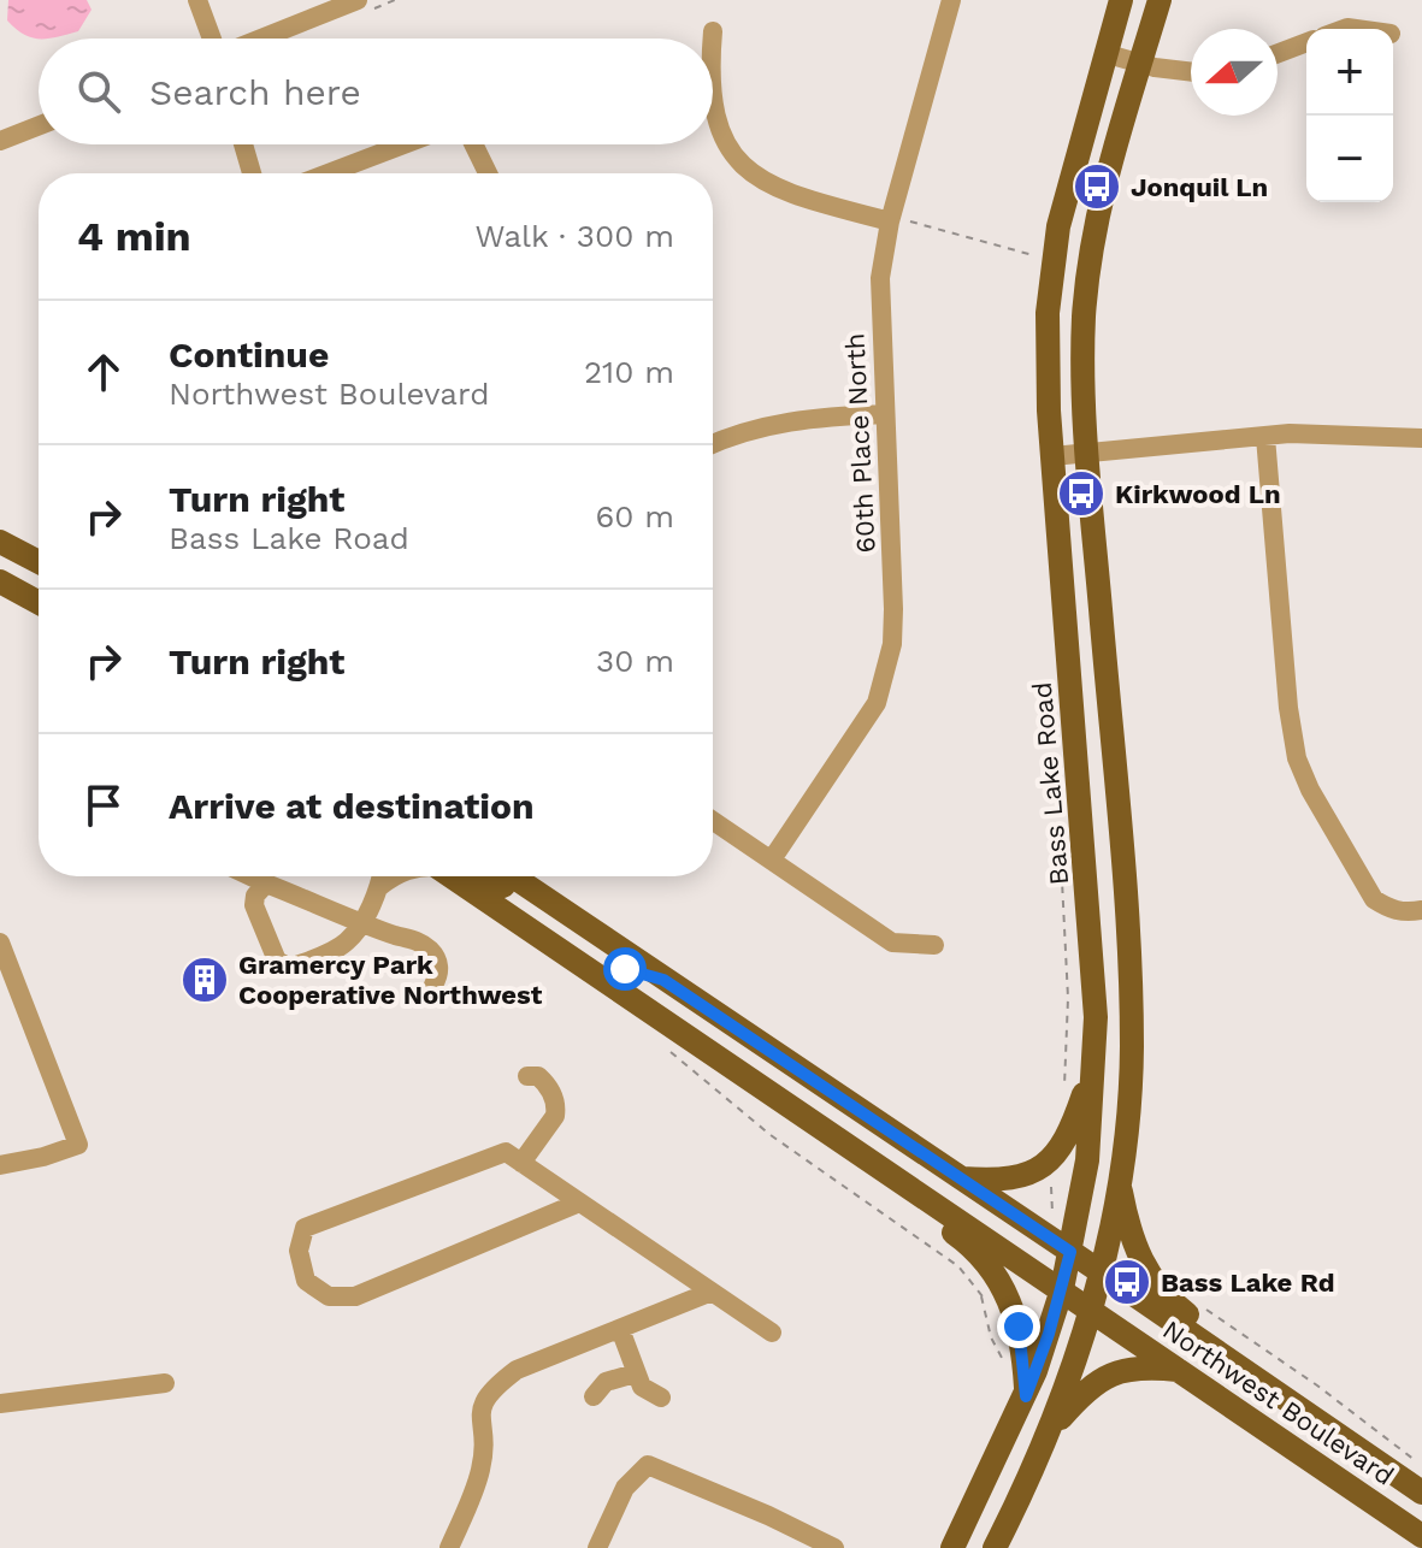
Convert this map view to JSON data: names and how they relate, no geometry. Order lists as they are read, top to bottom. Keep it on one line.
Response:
{"streets":{"main road":["Bass Lake Road","Northwest Boulevard"],"street":["60th Place North"]},"crossings":[["Bass Lake Road","Northwest Boulevard"]],"places":{"bus stop":["Jonquil Ln","Kirkwood Ln","Bass Lake Rd"],"building":["Gramercy Park Cooperative Northwest"]},"north":"left","page":{"map_buttons":["+","−"],"search":"Search here","heading":["4 min","Walk · 300 m"],"list":[["Continue","Northwest Boulevard","210 m"],["Turn right","Bass Lake Road","60 m"],["Turn right","30 m"],"Arrive at destination"]}}
